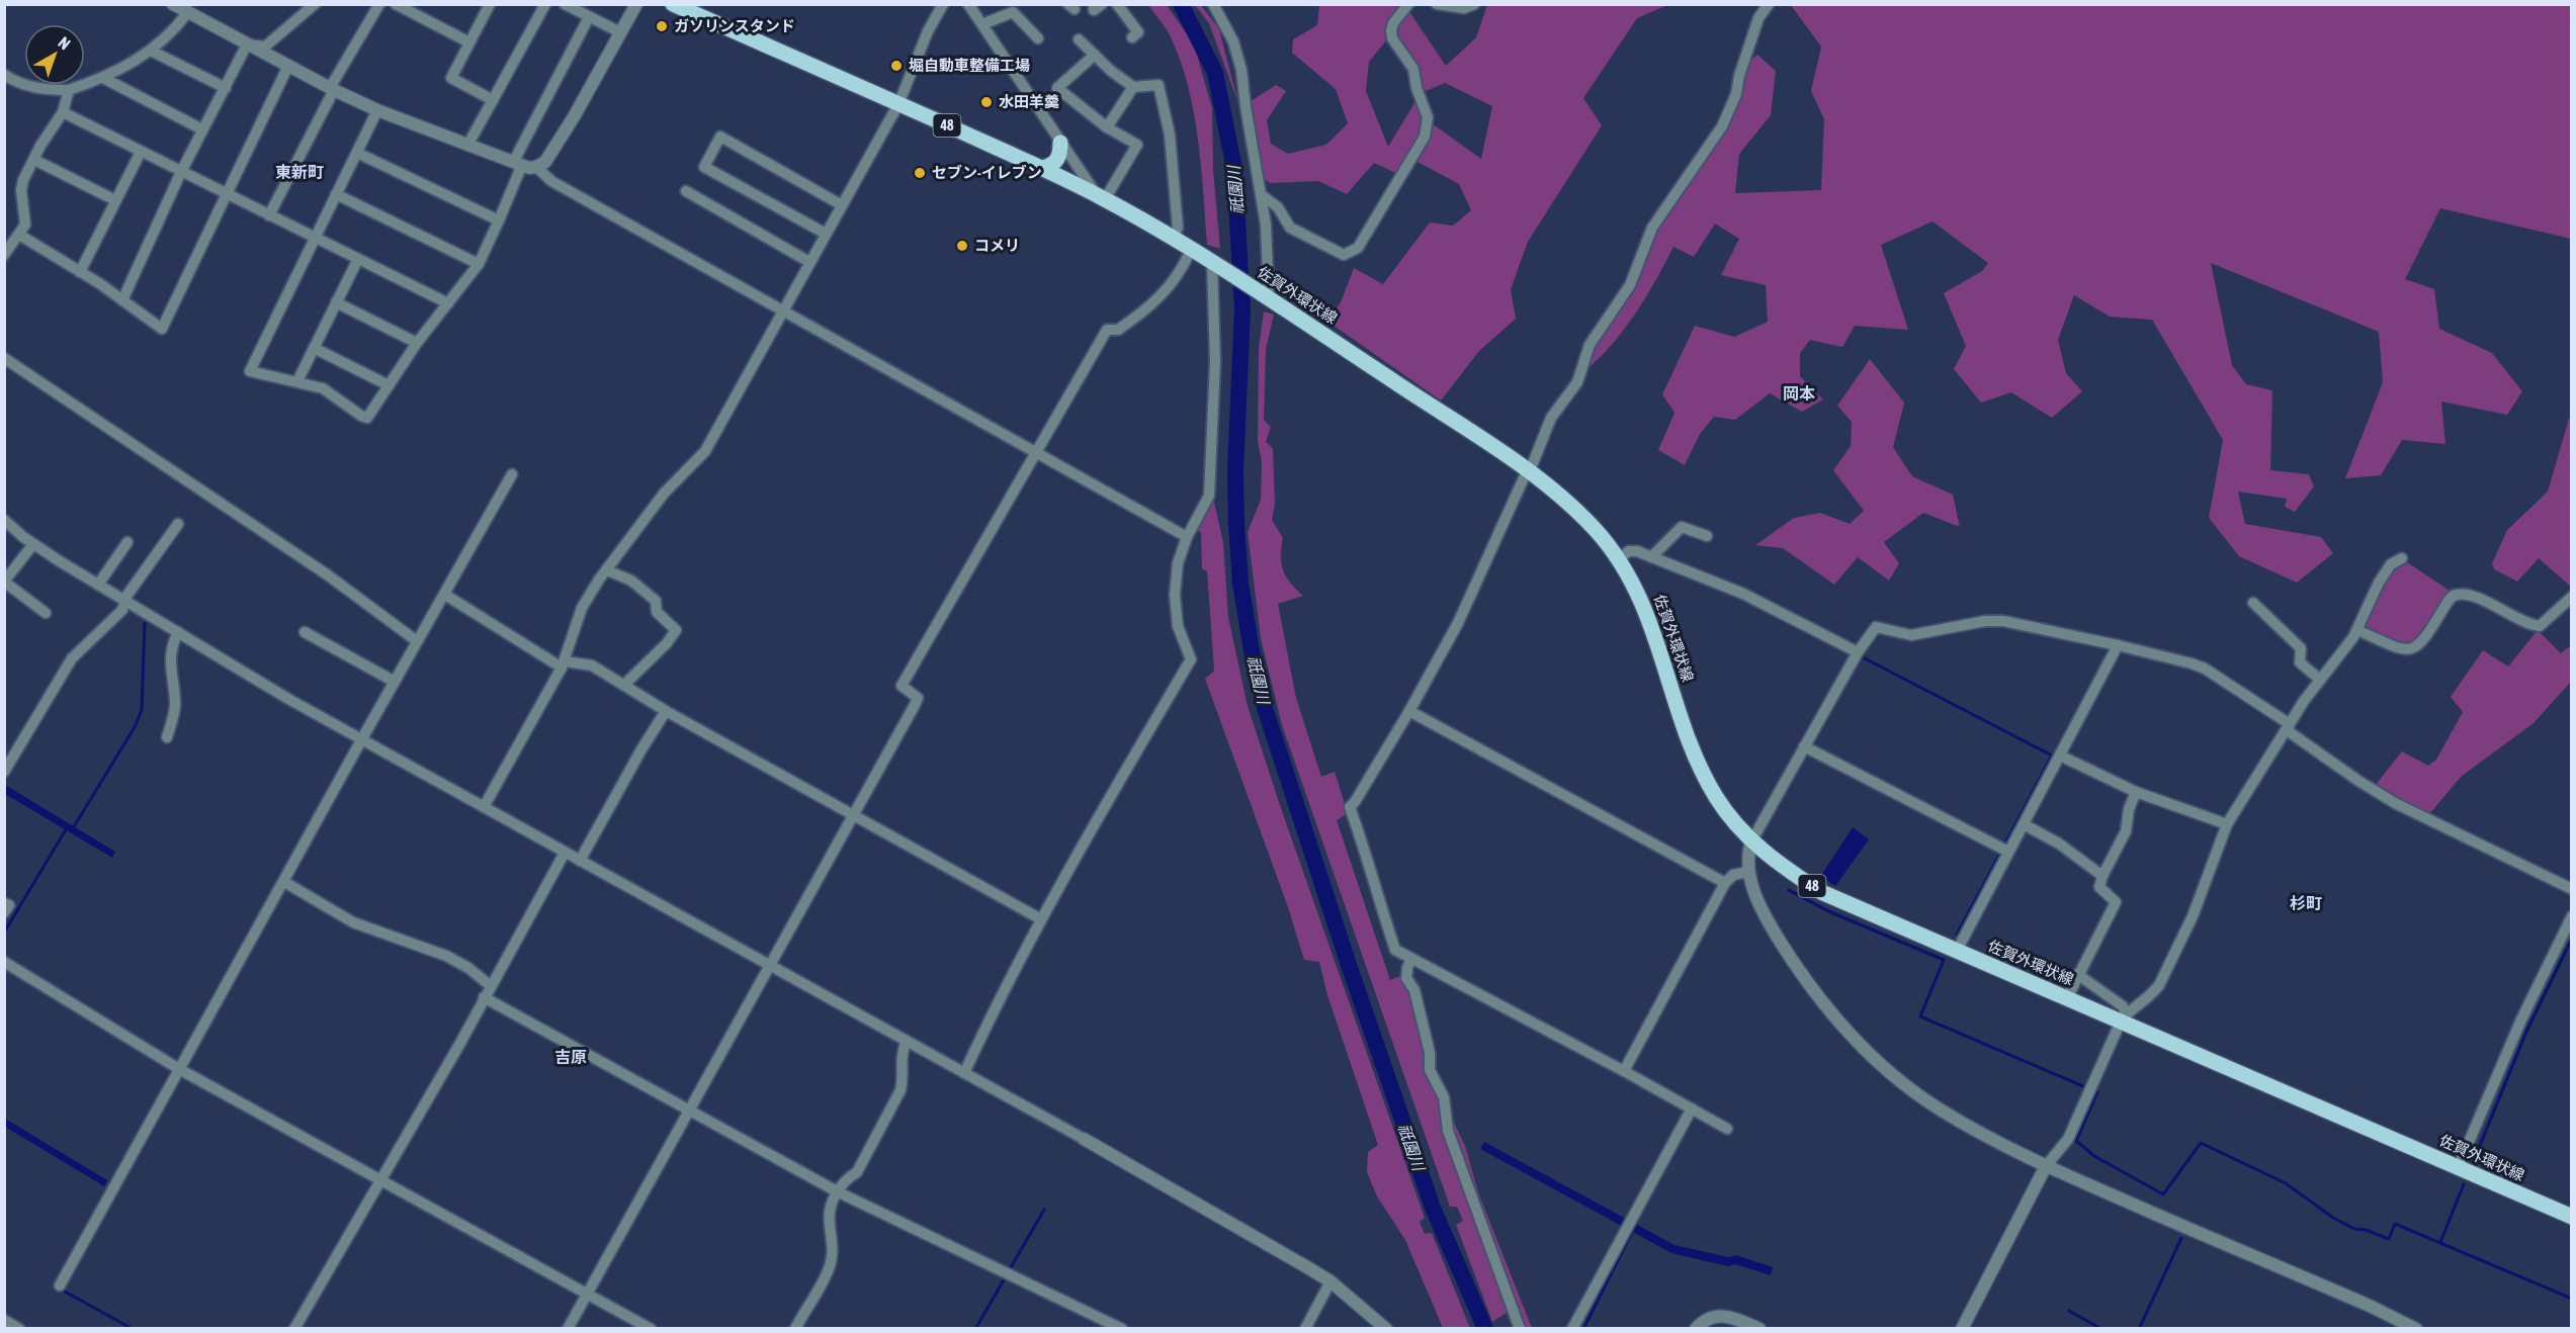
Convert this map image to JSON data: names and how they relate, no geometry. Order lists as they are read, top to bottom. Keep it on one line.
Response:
{"streets":{"main road":["48","佐賀外環状線"]},"districts":["東新町","岡本","杉町","吉原"],"water":["祇園川"],"places":["ガソリンスタンド","堀自動車整備工場","水田羊羹","セブン-イレブン","コメリ"],"north":"top right"}
